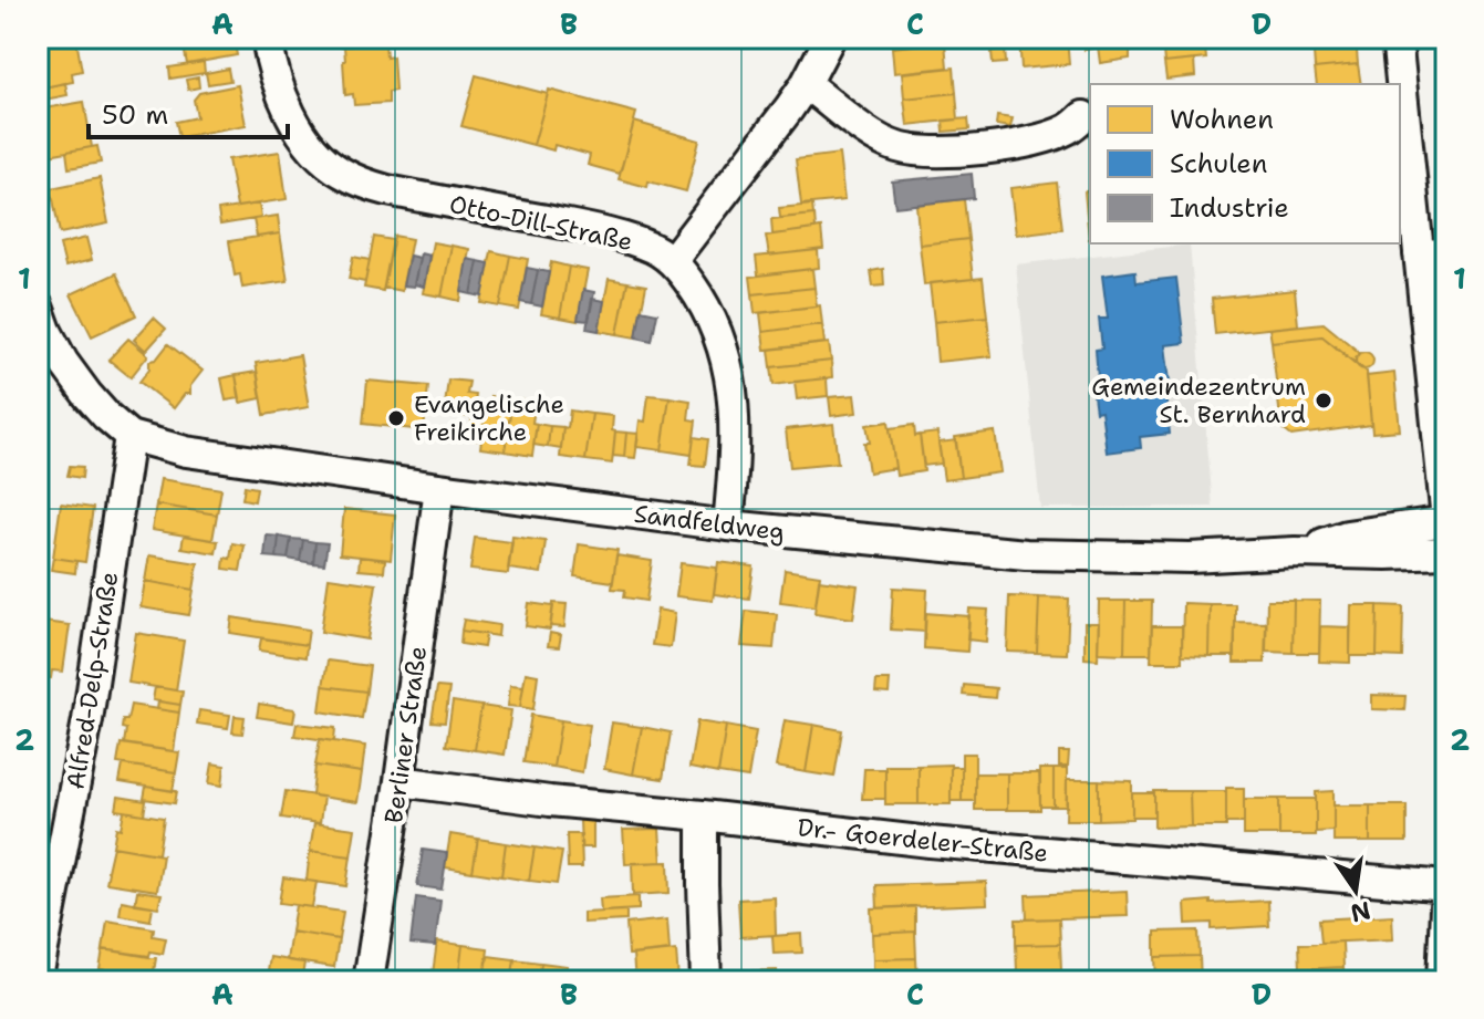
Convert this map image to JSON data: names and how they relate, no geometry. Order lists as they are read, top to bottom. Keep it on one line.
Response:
{"streets":{"street":["Otto-Dill-Straße","Sandfeldweg","Alfred-Delp-Straße","Berliner Straße","Dr.- Goerdeler-Straße"]},"crossings":[["Otto-Dill-Straße","Sandfeldweg"],["Sandfeldweg","Alfred-Delp-Straße"],["Sandfeldweg","Berliner Straße"],["Berliner Straße","Dr.- Goerdeler-Straße"]],"places":["Gemeindezentrum St. Bernhard","Evangelische Freikirche"],"legend":["Wohnen","Schulen","Industrie"],"scale_bar":"50 m","north":"bottom","grid":{"columns":["A","B","C","D"],"rows":["1","2"]}}
